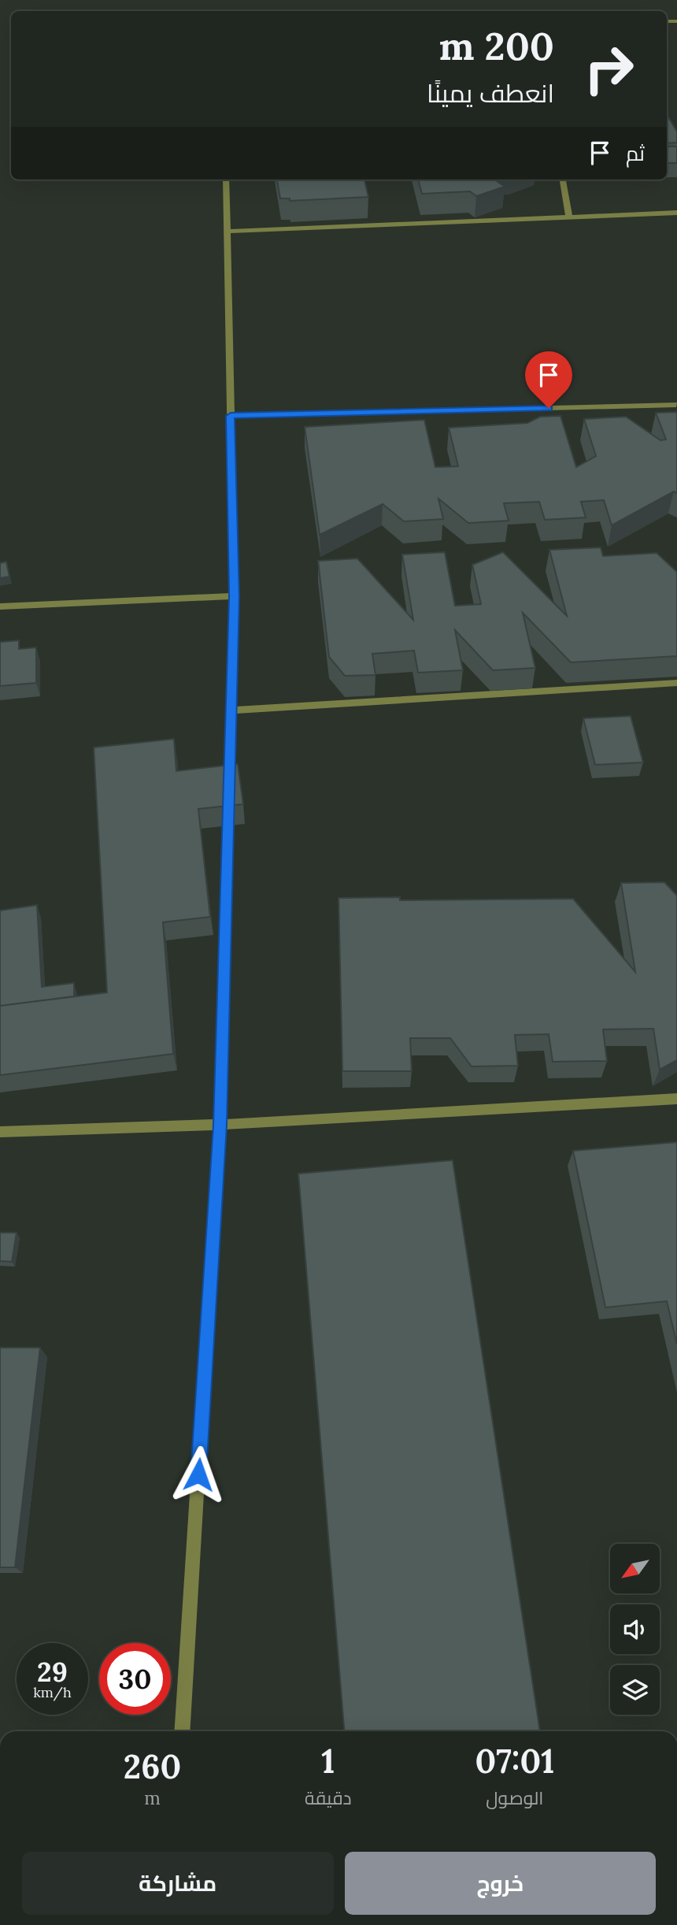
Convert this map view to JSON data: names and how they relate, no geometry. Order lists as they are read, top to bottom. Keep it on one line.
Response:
{"north":"bottom left","page":{"turn":["200 m","انعطف يمينًا"],"then":"ثم","speed":"29 km/h","limit":"30","eta":["07:01","الوصول","1","دقيقة","260","m"],"buttons":["خروج","مشاركة"]}}
